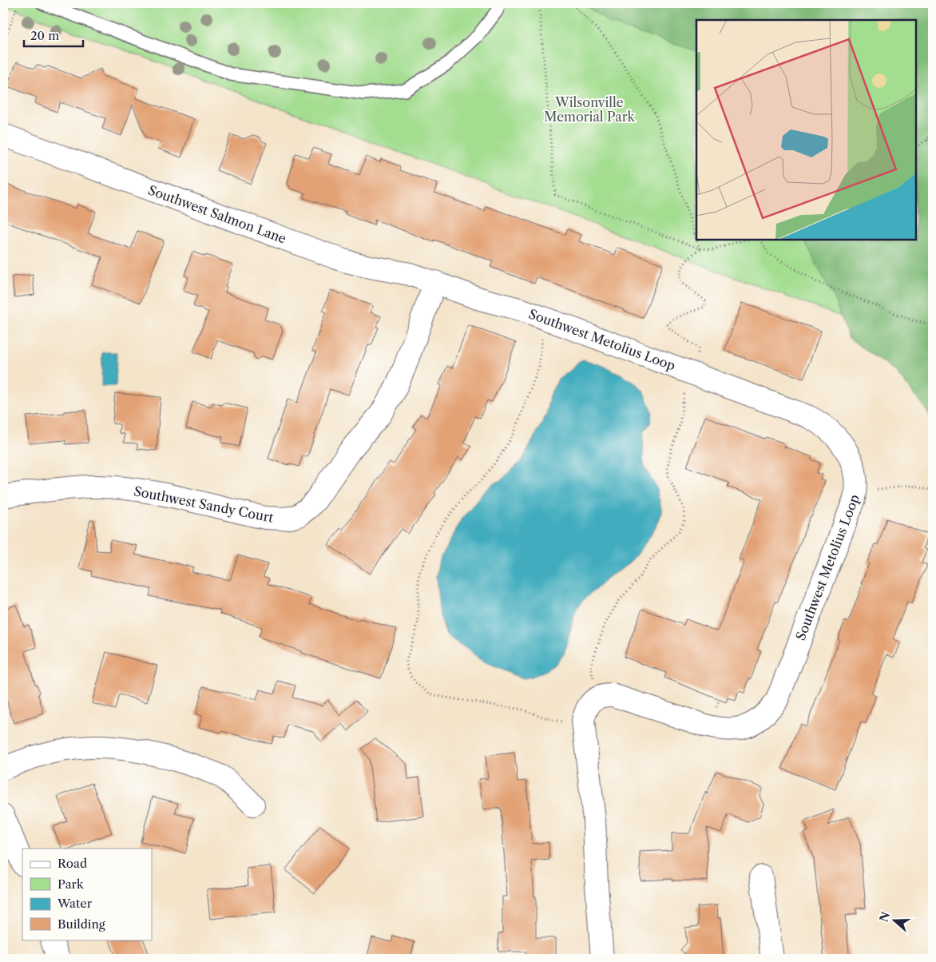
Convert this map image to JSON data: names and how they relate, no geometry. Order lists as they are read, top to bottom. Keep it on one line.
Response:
{"streets":{"street":["Southwest Salmon Lane","Southwest Metolius Loop","Southwest Sandy Court"]},"crossings":[["Southwest Salmon Lane","Southwest Metolius Loop"],["Southwest Salmon Lane","Southwest Sandy Court"],["Southwest Metolius Loop","Southwest Sandy Court"]],"parks":["Wilsonville Memorial Park"],"legend":["Road","Park","Water","Building"],"scale_bar":"20 m","north":"left"}
